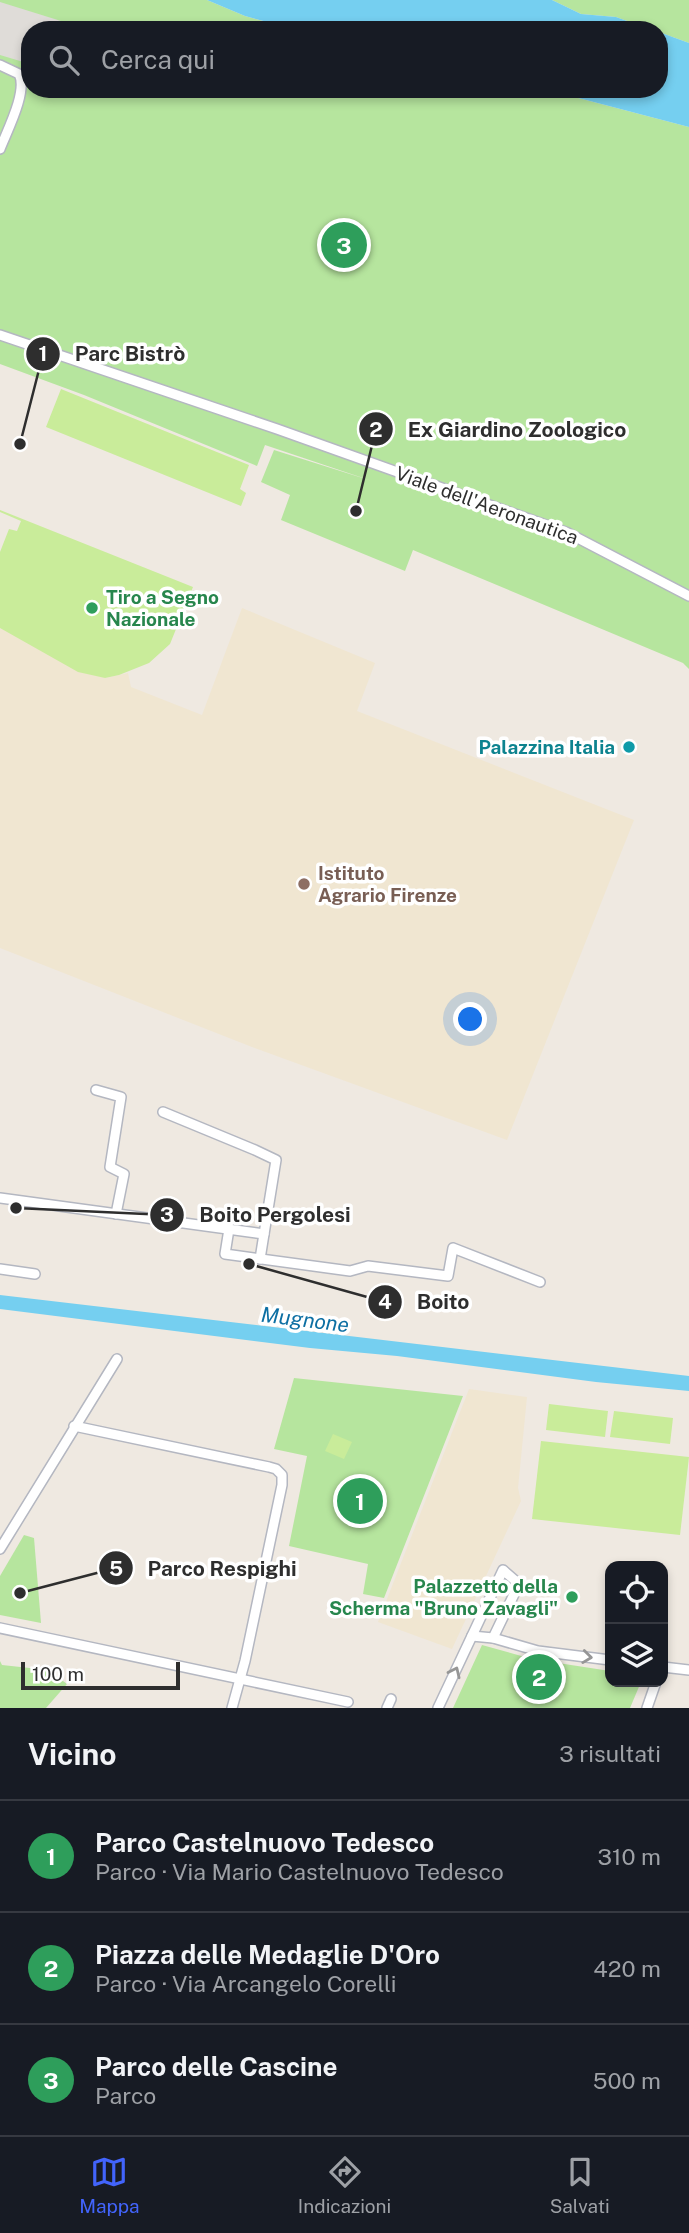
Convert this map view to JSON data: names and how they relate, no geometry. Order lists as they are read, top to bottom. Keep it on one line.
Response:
{"streets":{"street":["Viale dell'Aeronautica"]},"water":["Mugnone"],"places":["Parc Bistrò","Ex Giardino Zoologico","Tiro a Segno Nazionale","Palazzina Italia","Istituto Agrario Firenze","Boito Pergolesi","Boito","Parco Respighi","Palazzetto della Scherma \"Bruno Zavagli\""],"scale_bar":"100 m","page":{"search":"Cerca qui","pins":["3","1","2"],"scale":"100 m","heading":["Vicino","3 risultati"],"list":[{"mark":"1","name":"Parco Castelnuovo Tedesco","note":"Parco · Via Mario Castelnuovo Tedesco","value":"310 m"},{"mark":"2","name":"Piazza delle Medaglie D'Oro","note":"Parco · Via Arcangelo Corelli","value":"420 m"},{"mark":"3","name":"Parco delle Cascine","note":"Parco","value":"500 m"}],"nav":["Mappa","Indicazioni","Salvati"]}}
